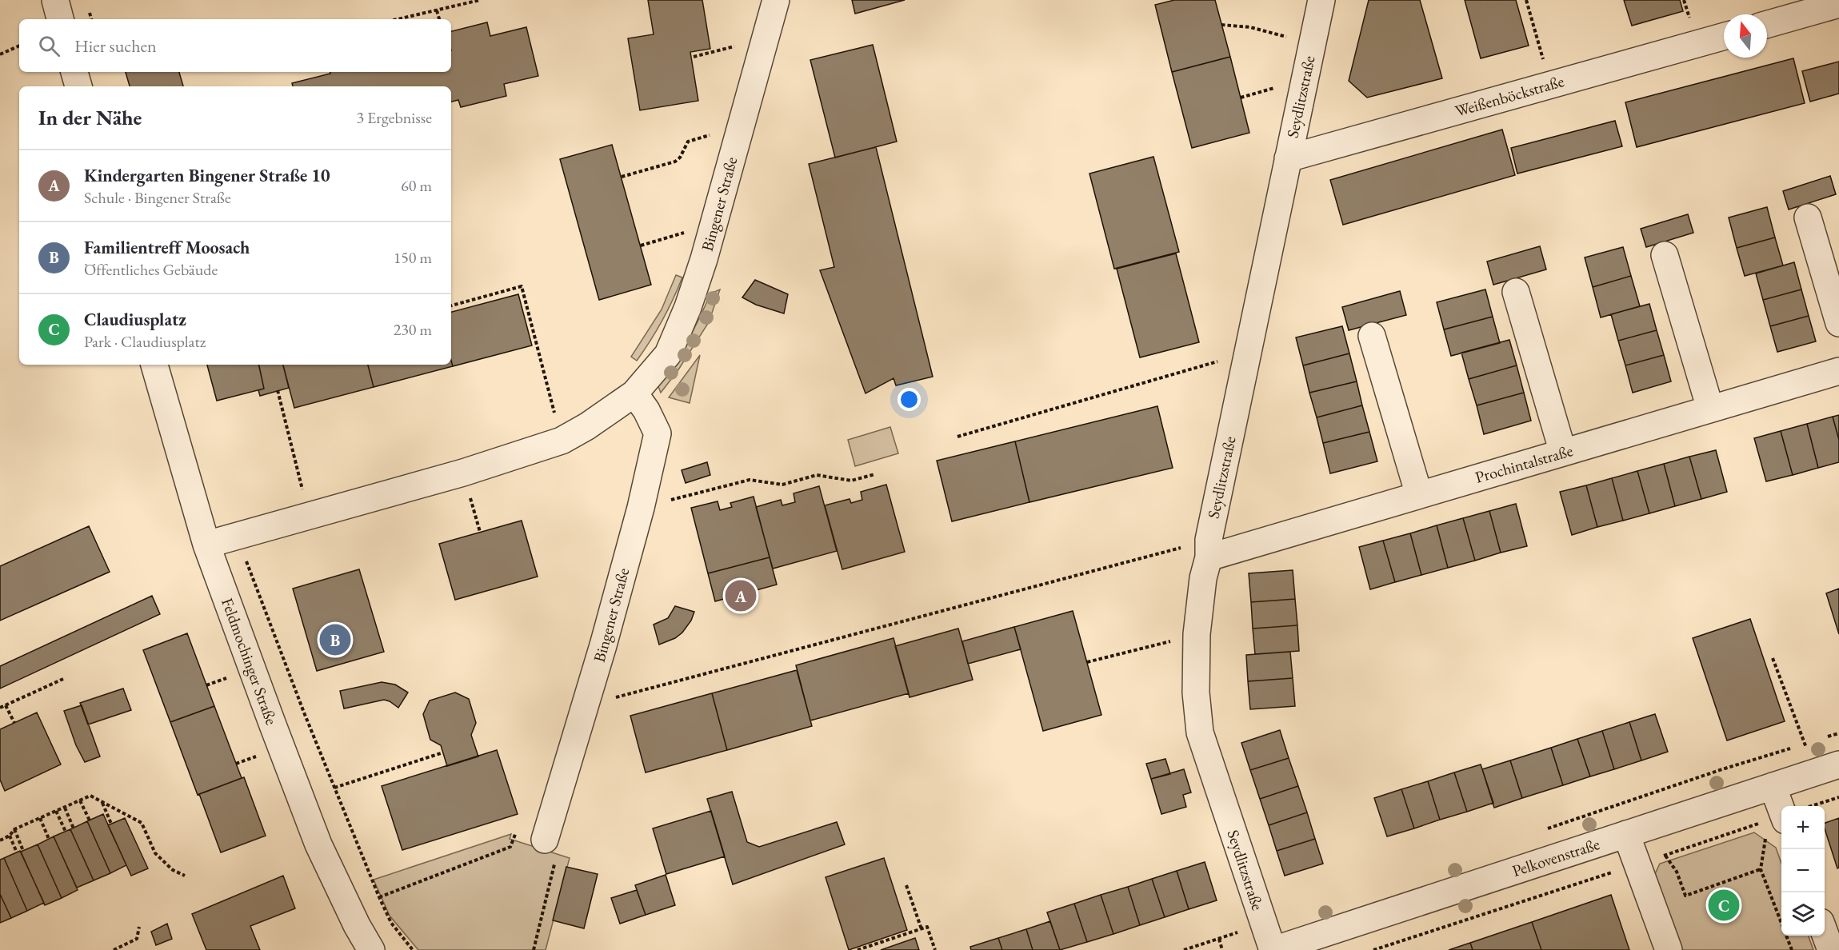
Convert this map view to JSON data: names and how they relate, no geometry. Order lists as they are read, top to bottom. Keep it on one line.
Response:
{"streets":{"street":["Weißenböckstraße","Seydlitzstraße","Bingener Straße","Prochintalstraße","Feldmochinger Straße","Pelkovenstraße"]},"crossings":[["Weißenböckstraße","Seydlitzstraße"],["Seydlitzstraße","Prochintalstraße"],["Seydlitzstraße","Pelkovenstraße"],["Bingener Straße","Feldmochinger Straße"]],"north":"top","page":{"search":"Hier suchen","heading":["In der Nähe","3 Ergebnisse"],"list":[{"mark":"A","name":"Kindergarten Bingener Straße 10","note":"Schule · Bingener Straße","value":"60 m"},{"mark":"B","name":"Familientreff Moosach","note":"Öffentliches Gebäude","value":"150 m"},{"mark":"C","name":"Claudiusplatz","note":"Park · Claudiusplatz","value":"230 m"}],"pins":["A","B","C"],"map_buttons":["+","−"]}}
